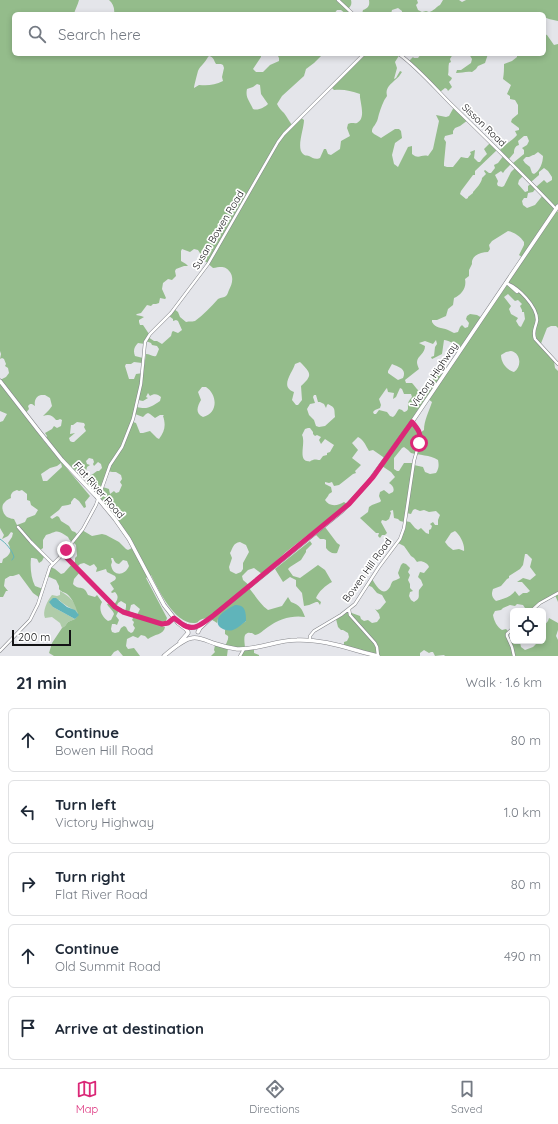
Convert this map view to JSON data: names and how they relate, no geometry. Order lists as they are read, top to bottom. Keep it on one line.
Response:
{"streets":{"main road":["Victory Highway","Flat River Road"],"street":["Sisson Road","Susan Bowen Road","Bowen Hill Road"]},"crossings":[["Sisson Road","Victory Highway"],["Susan Bowen Road","Flat River Road"],["Victory Highway","Flat River Road"],["Victory Highway","Bowen Hill Road"]],"scale_bar":"200 m","page":{"search":"Search here","scale":"200 m","heading":["21 min","Walk · 1.6 km"],"list":[["Continue","Bowen Hill Road","80 m"],["Turn left","Victory Highway","1.0 km"],["Turn right","Flat River Road","80 m"],["Continue","Old Summit Road","490 m"],"Arrive at destination"],"nav":["Map","Directions","Saved"]}}
